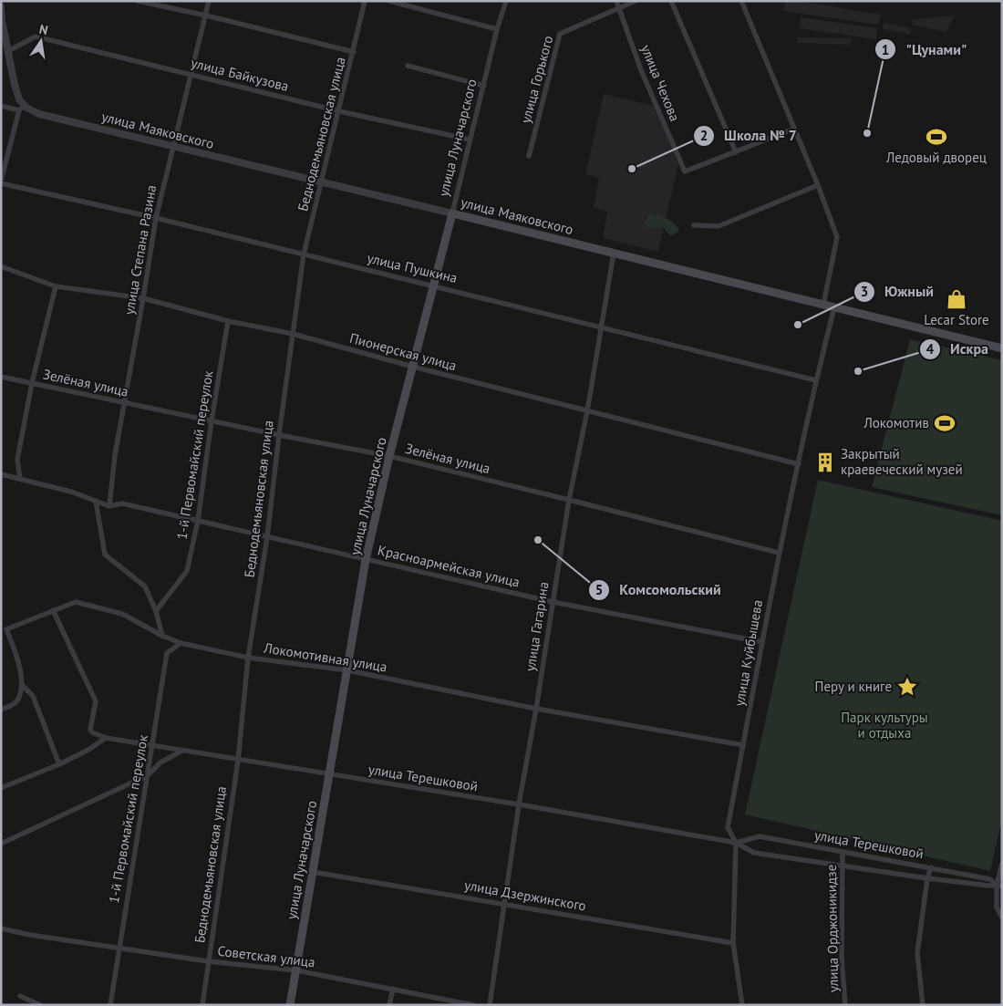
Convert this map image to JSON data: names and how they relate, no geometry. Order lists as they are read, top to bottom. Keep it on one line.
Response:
{"streets":{"main road":["улица Маяковского","улица Луначарского"],"street":["улица Байкузова","улица Горького","улица Чехова","Беднодемьяновская улица","улица Степана Разина","улица Пушкина","Пионерская улица","Зелёная улица","1-й Первомайский переулок","Красноармейская улица","улица Гагарина","улица Куйбышева","Локомотивная улица","улица Терешковой","улица Дзержинского","улица Орджоникидзе","Советская улица"]},"crossings":[["улица Байкузова","Беднодемьяновская улица"],["улица Байкузова","улица Луначарского"],["улица Байкузова","улица Степана Разина"],["улица Горького","улица Чехова"],["улица Маяковского","Беднодемьяновская улица"],["улица Маяковского","улица Луначарского"],["улица Маяковского","улица Степана Разина"],["улица Маяковского","улица Гагарина"],["улица Маяковского","улица Куйбышева"],["Беднодемьяновская улица","улица Пушкина"],["Беднодемьяновская улица","Пионерская улица"],["Беднодемьяновская улица","Зелёная улица"],["Беднодемьяновская улица","Красноармейская улица"],["Беднодемьяновская улица","Локомотивная улица"],["Беднодемьяновская улица","улица Терешковой"],["Беднодемьяновская улица","Советская улица"],["улица Луначарского","улица Пушкина"],["улица Луначарского","Пионерская улица"],["улица Луначарского","Зелёная улица"],["улица Луначарского","Красноармейская улица"],["улица Луначарского","Локомотивная улица"],["улица Луначарского","улица Терешковой"],["улица Луначарского","улица Дзержинского"],["улица Луначарского","Советская улица"],["улица Степана Разина","улица Пушкина"],["улица Степана Разина","Пионерская улица"],["улица Степана Разина","Зелёная улица"],["улица Степана Разина","Красноармейская улица"],["улица Пушкина","улица Гагарина"],["улица Пушкина","улица Куйбышева"],["Пионерская улица","1-й Первомайский переулок"],["Пионерская улица","улица Гагарина"],["Пионерская улица","улица Куйбышева"],["Зелёная улица","1-й Первомайский переулок"],["Зелёная улица","улица Гагарина"],["Зелёная улица","улица Куйбышева"],["1-й Первомайский переулок","Красноармейская улица"],["1-й Первомайский переулок","Локомотивная улица"],["1-й Первомайский переулок","улица Терешковой"],["1-й Первомайский переулок","Советская улица"],["Красноармейская улица","улица Гагарина"],["Красноармейская улица","улица Куйбышева"],["улица Гагарина","Локомотивная улица"],["улица Гагарина","улица Терешковой"],["улица Гагарина","улица Дзержинского"],["улица Куйбышева","Локомотивная улица"],["улица Куйбышева","улица Терешковой"],["улица Куйбышева","улица Дзержинского"],["улица Терешковой","улица Орджоникидзе"]],"parks":["Парк культуры и отдыха"],"places":{"other":["\"Цунами\"","Школа № 7","Южный","Искра","Комсомольский"],"sports":["Ледовый дворец","Локомотив"],"shop":["Lecar Store"],"building":["Закрытый краевеческий музей"],"place":["Перу и книге"]},"north":"top"}
